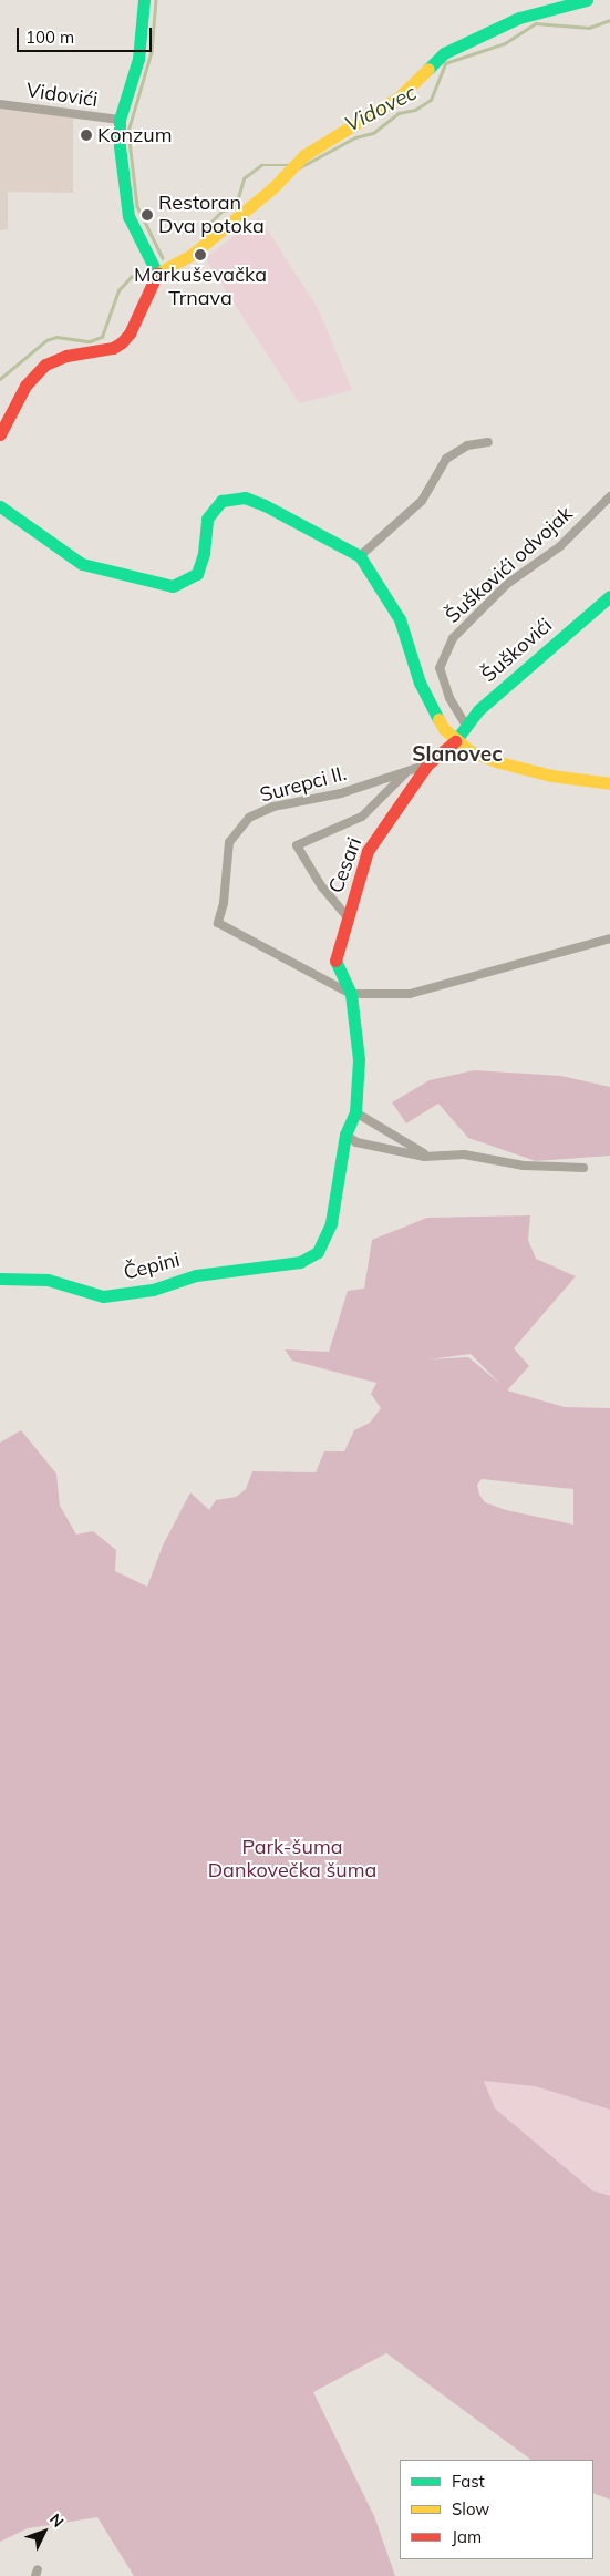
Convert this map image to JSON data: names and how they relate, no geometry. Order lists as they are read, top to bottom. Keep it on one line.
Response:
{"streets":{"street":["Vidovići","Šuškovići odvojak","Šuškovići","Surepci II.","Cesari","Čepini"]},"crossings":[["Šuškovići odvojak","Šuškovići"],["Šuškovići","Cesari"],["Surepci II.","Cesari"],["Cesari","Čepini"]],"districts":["Slanovec"],"water":["Vidovec"],"parks":["Park-šuma Dankovečka šuma"],"places":["Konzum","Restoran Dva potoka","Markuševačka Trnava"],"legend":["Fast","Slow","Jam"],"scale_bar":"100 m","north":"top right"}
